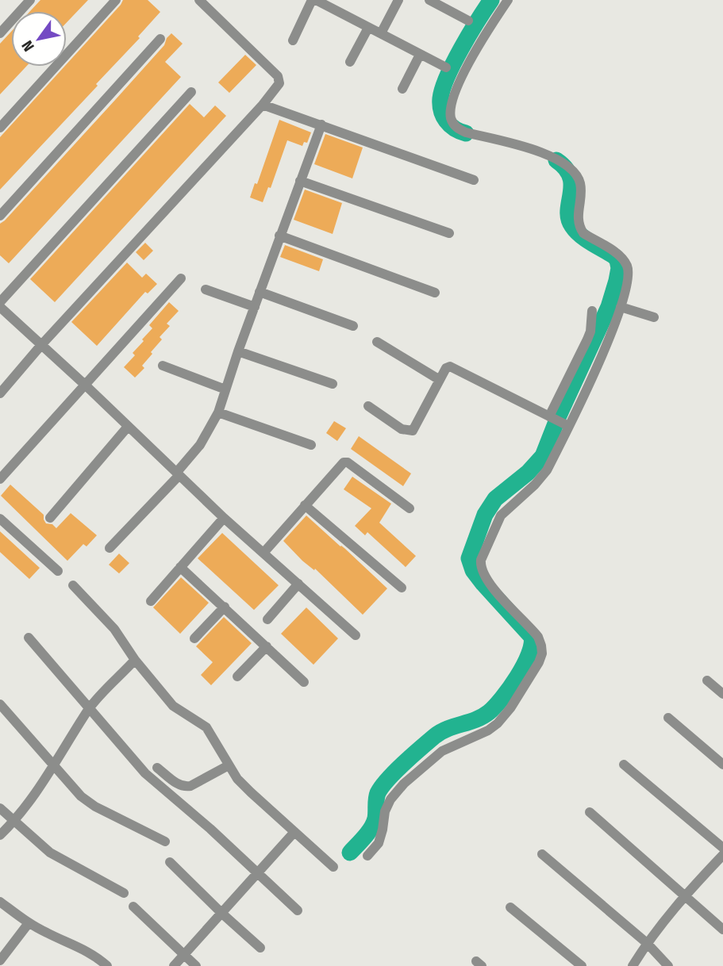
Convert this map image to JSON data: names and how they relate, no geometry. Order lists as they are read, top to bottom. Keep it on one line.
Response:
{"north":"bottom left"}
